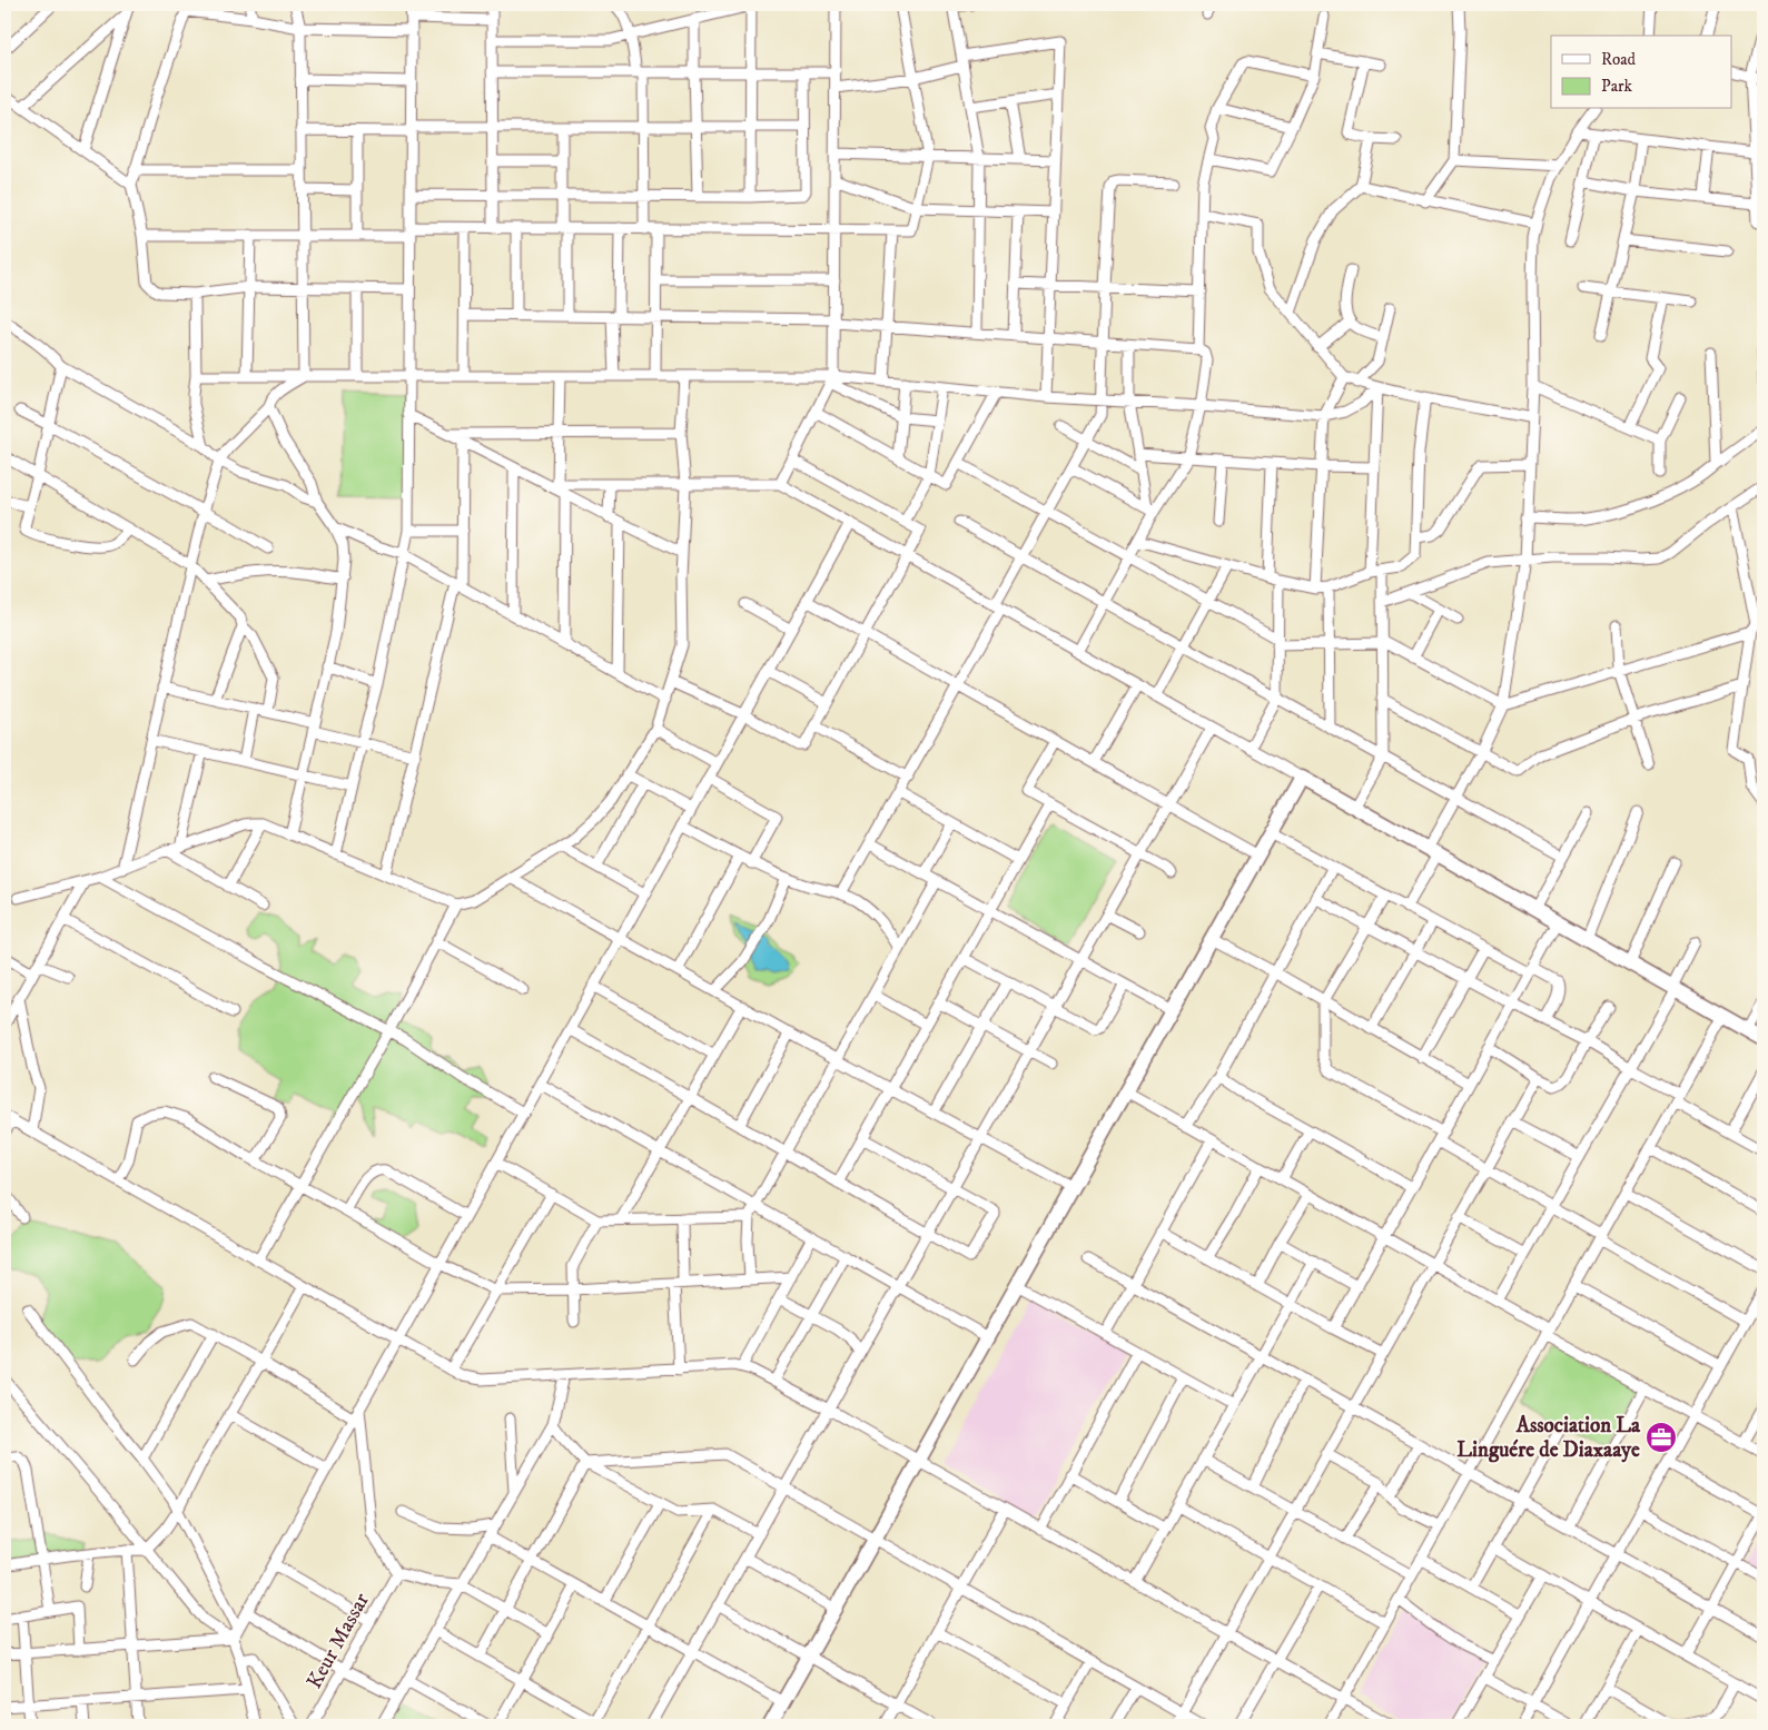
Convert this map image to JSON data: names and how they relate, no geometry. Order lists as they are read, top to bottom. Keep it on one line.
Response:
{"streets":{"street":["Keur Massar"]},"places":{"office":["Association La Linguére de Diaxaaye"]},"legend":["Road","Park"]}
